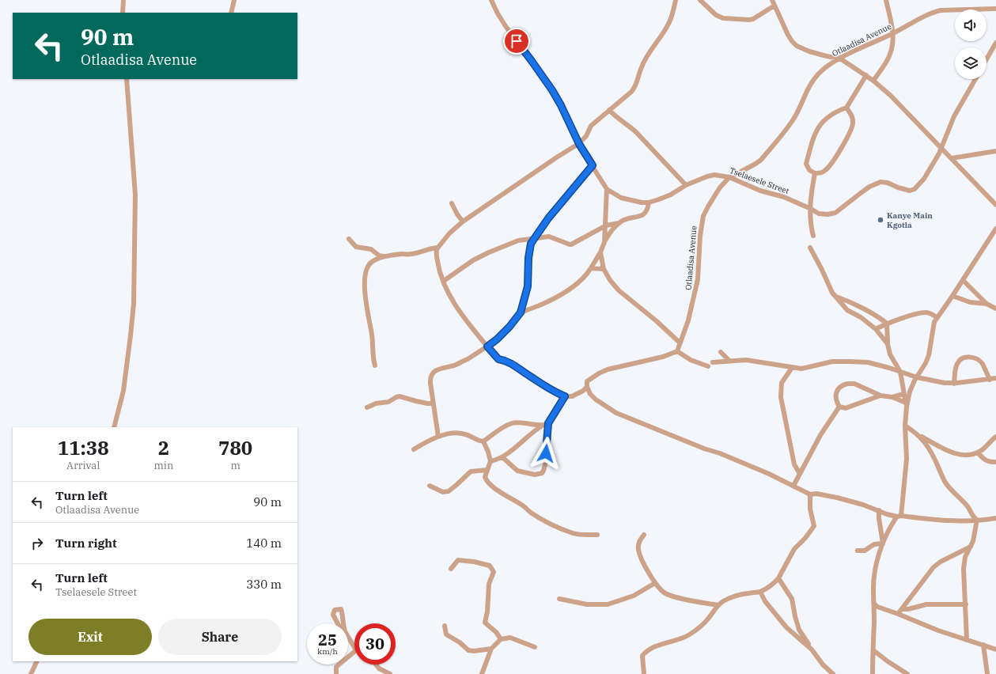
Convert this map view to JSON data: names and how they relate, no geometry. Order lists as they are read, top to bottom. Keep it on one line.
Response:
{"streets":{"street":["Otlaadisa Avenue","Tselaesele Street"]},"crossings":[["Otlaadisa Avenue","Tselaesele Street"]],"places":["Kanye Main Kgotla"],"page":{"turn":["90 m","Otlaadisa Avenue"],"eta":["11:38","Arrival","2","min","780","m"],"list":[{"name":"Turn left","note":"Otlaadisa Avenue","value":"90 m"},{"name":"Turn right","value":"140 m"},{"name":"Turn left","note":"Tselaesele Street","value":"330 m"}],"buttons":["Exit","Share"],"speed":"25 km/h","limit":"30"}}
